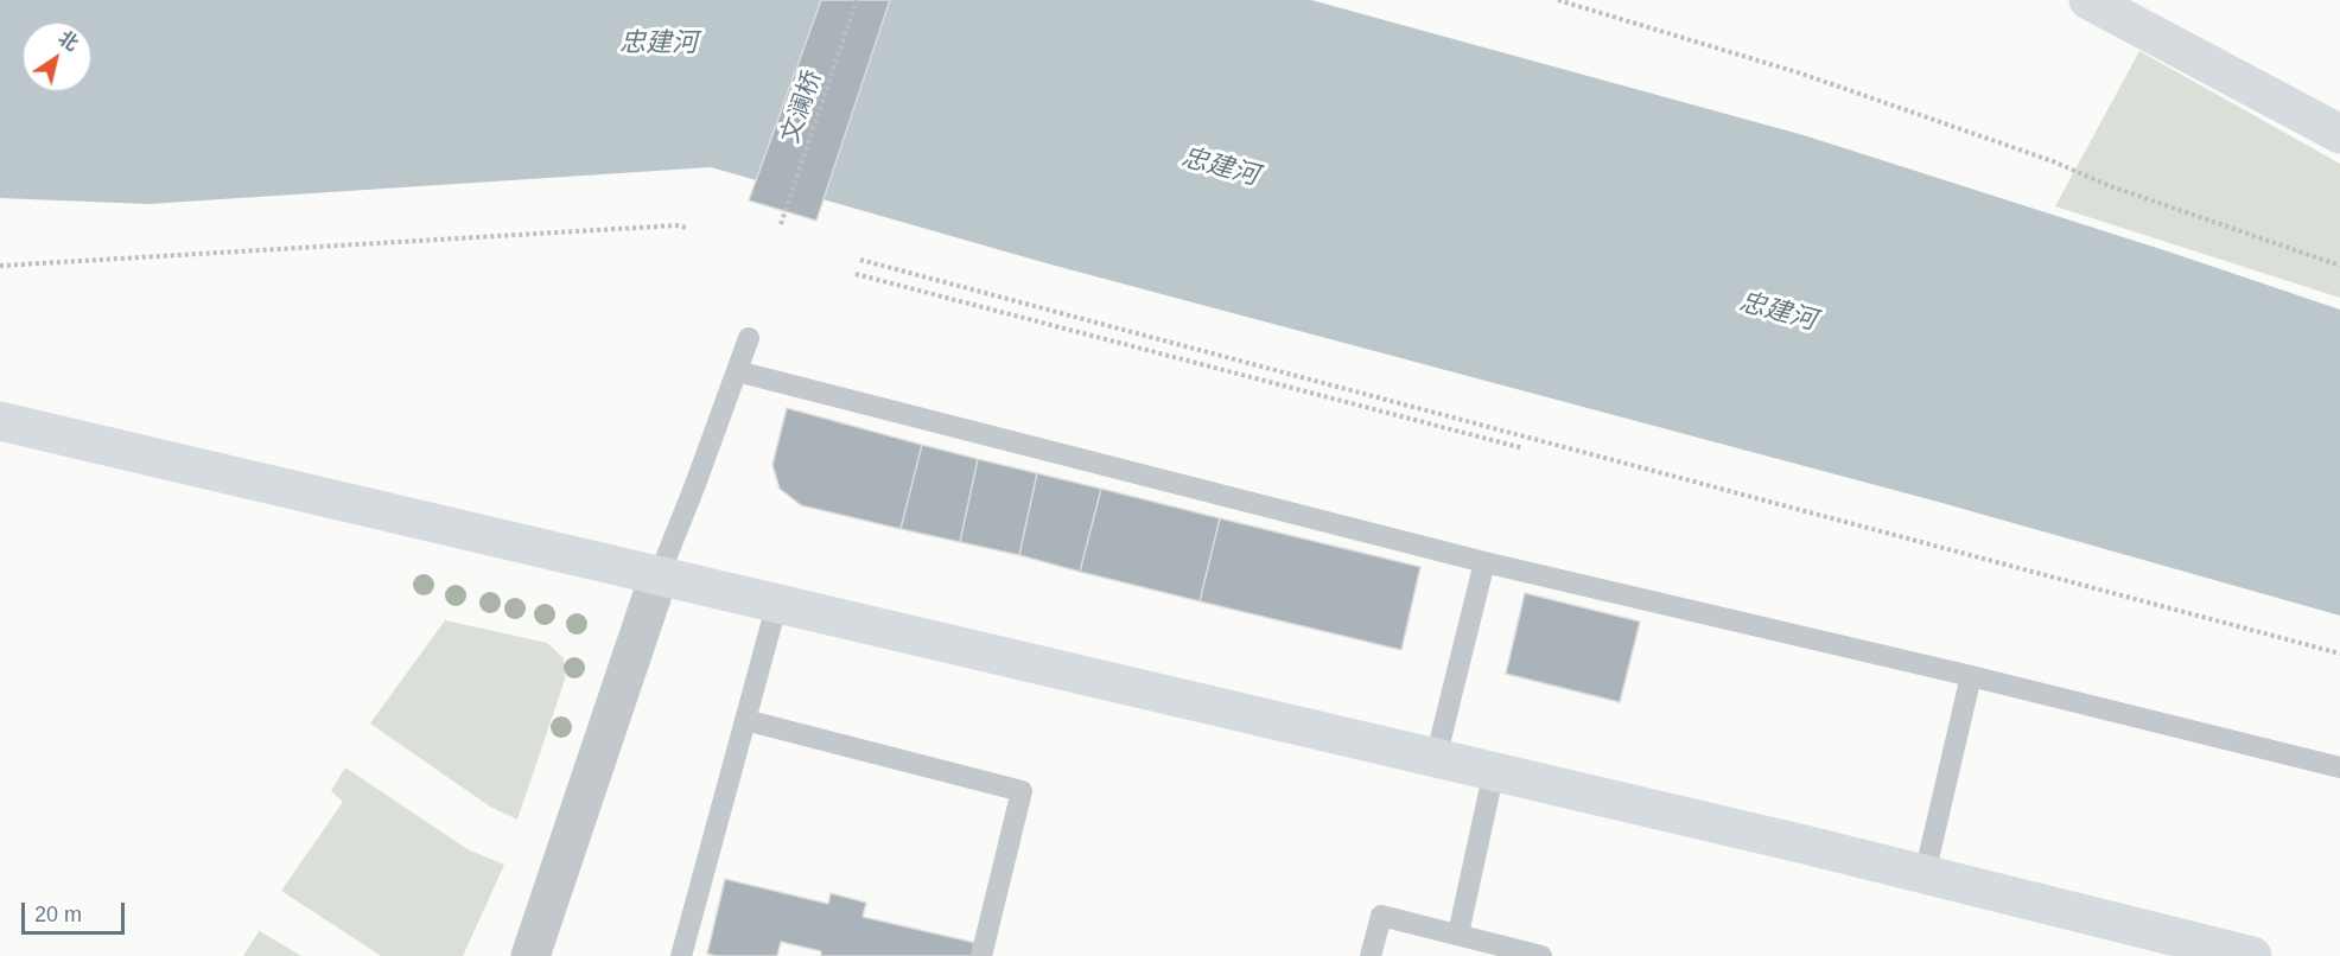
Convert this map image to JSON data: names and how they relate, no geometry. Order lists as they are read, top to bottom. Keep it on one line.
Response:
{"streets":{"path":["文澜桥"]},"water":["忠建河"],"scale_bar":"20 m","north":"top right"}
